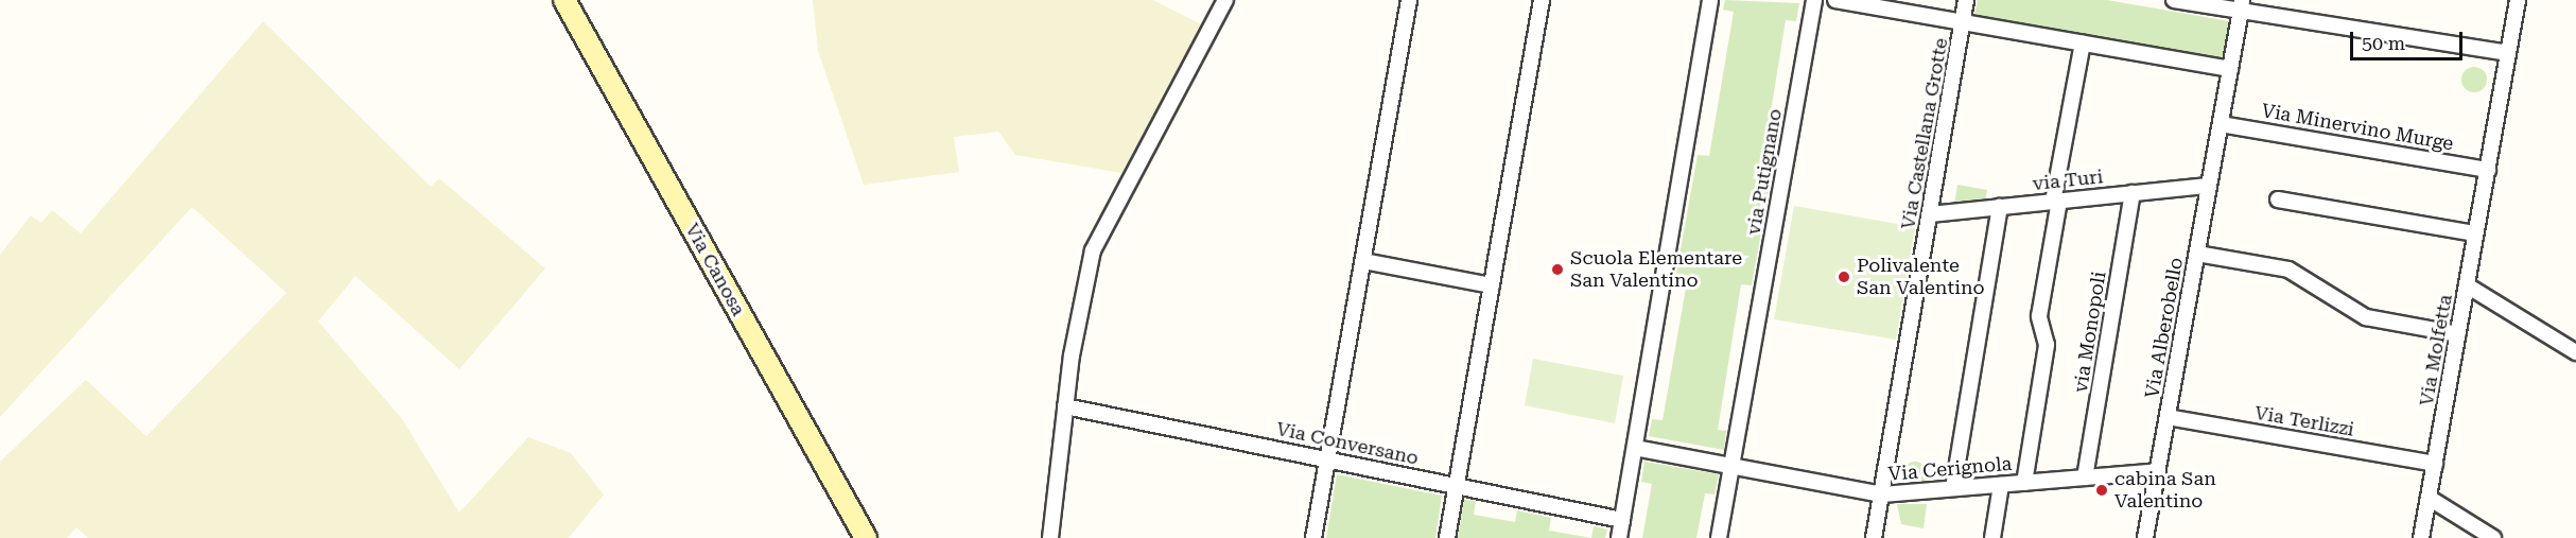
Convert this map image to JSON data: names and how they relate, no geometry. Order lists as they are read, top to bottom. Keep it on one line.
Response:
{"streets":{"main road":["Via Canosa"],"street":["Via Minervino Murge","Via Castellana Grotte","via Putignano","via Turi","Via Alberobello","via Monopoli","Via Molfetta","Via Terlizzi","Via Conversano","Via Cerignola"]},"crossings":[["Via Minervino Murge","Via Alberobello"],["Via Minervino Murge","Via Molfetta"],["Via Castellana Grotte","via Turi"],["Via Castellana Grotte","Via Cerignola"],["via Putignano","Via Cerignola"],["via Turi","Via Alberobello"],["via Turi","via Monopoli"],["Via Alberobello","Via Terlizzi"],["Via Alberobello","Via Cerignola"],["via Monopoli","Via Cerignola"],["Via Molfetta","Via Terlizzi"]],"places":["Scuola Elementare San Valentino","Polivalente San Valentino","cabina San Valentino"],"scale_bar":"50 m"}
